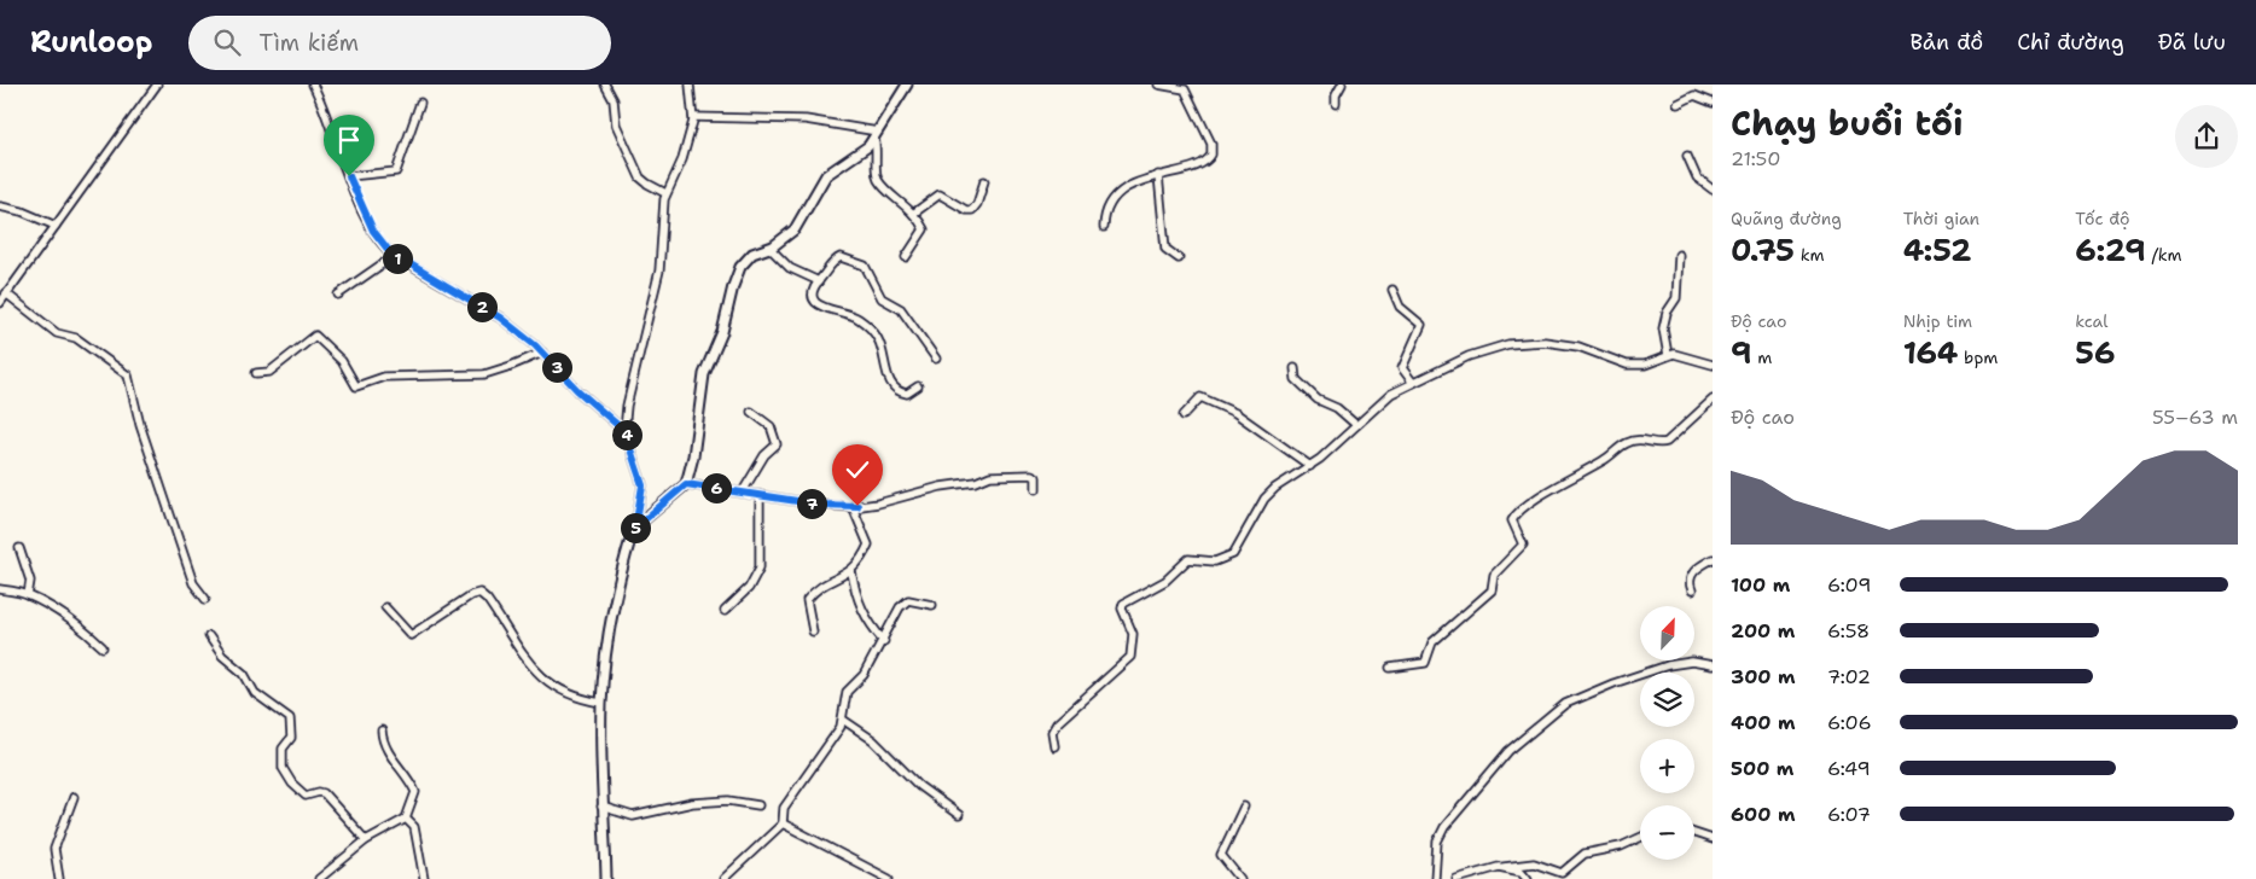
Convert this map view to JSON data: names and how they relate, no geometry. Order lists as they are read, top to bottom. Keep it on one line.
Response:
{"north":"top right","page":{"header":"Runloop","search":"Tìm kiếm","nav":["Bản đồ","Chỉ đường","Đã lưu"],"heading":["Chạy buổi tối","21:50"],"stats":[["Quãng đường","0.75 km"],["Thời gian","4:52"],["Tốc độ","6:29 /km"],["Độ cao","9 m"],["Nhịp tim","164 bpm"],["kcal","56"]],"pins":["1","2","3","4","6","7","5"],"chart":["Độ cao","55–63 m"],"list":[{"name":"100 m","note":"6:09"},{"name":"200 m","note":"6:58"},{"name":"300 m","note":"7:02"},{"name":"400 m","note":"6:06"},{"name":"500 m","note":"6:49"},{"name":"600 m","note":"6:07"}],"map_buttons":["+","−"]}}
